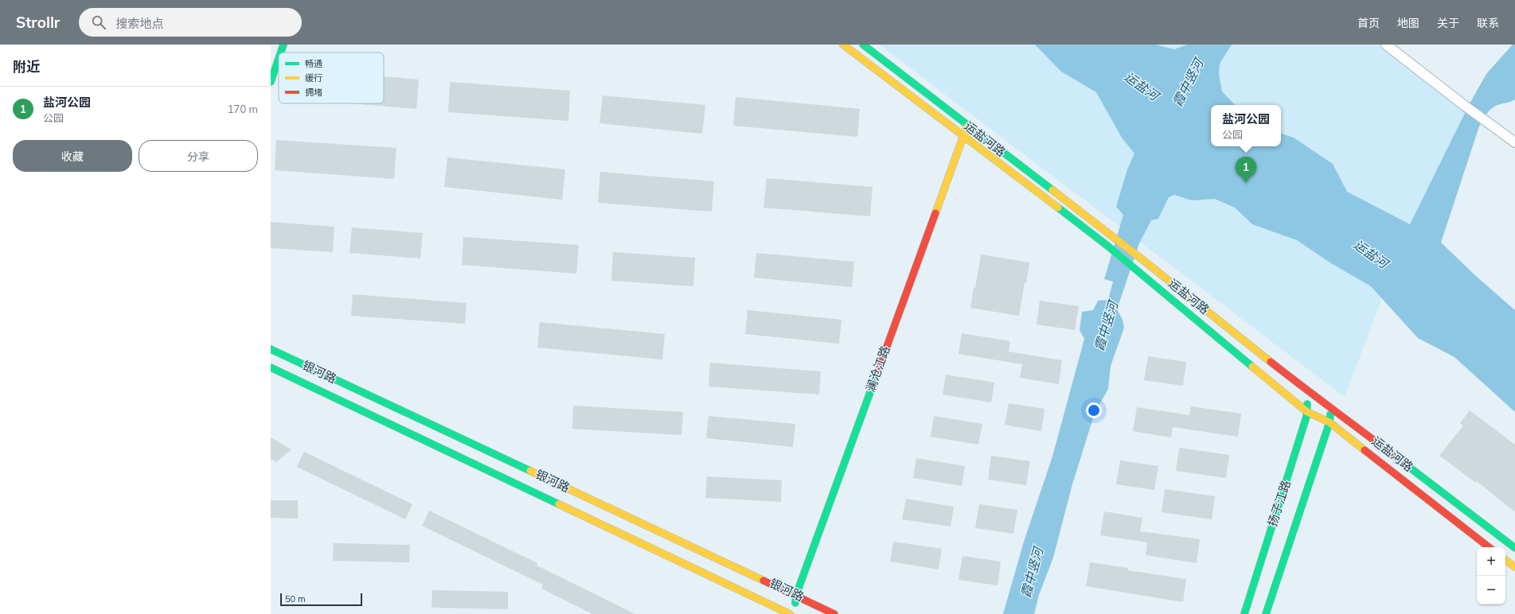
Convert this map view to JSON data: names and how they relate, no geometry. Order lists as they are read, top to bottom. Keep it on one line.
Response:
{"streets":{"main road":["运盐河路","澜沧江路","银河路","扬子江路"]},"crossings":[["运盐河路","澜沧江路"],["运盐河路","扬子江路"],["澜沧江路","银河路"]],"water":["霞中竖河","运盐河"],"legend":["畅通","缓行","拥堵"],"scale_bar":"50 m","page":{"header":"Strollr","search":"搜索地点","nav":["首页","地图","关于","联系"],"heading":"附近","list":[{"mark":"1","name":"盐河公园","note":"公园","value":"170 m"}],"popup":["盐河公园","公园"],"buttons":["收藏","分享"],"pins":"1","map_buttons":["+","−"],"scale":"50 m"}}
